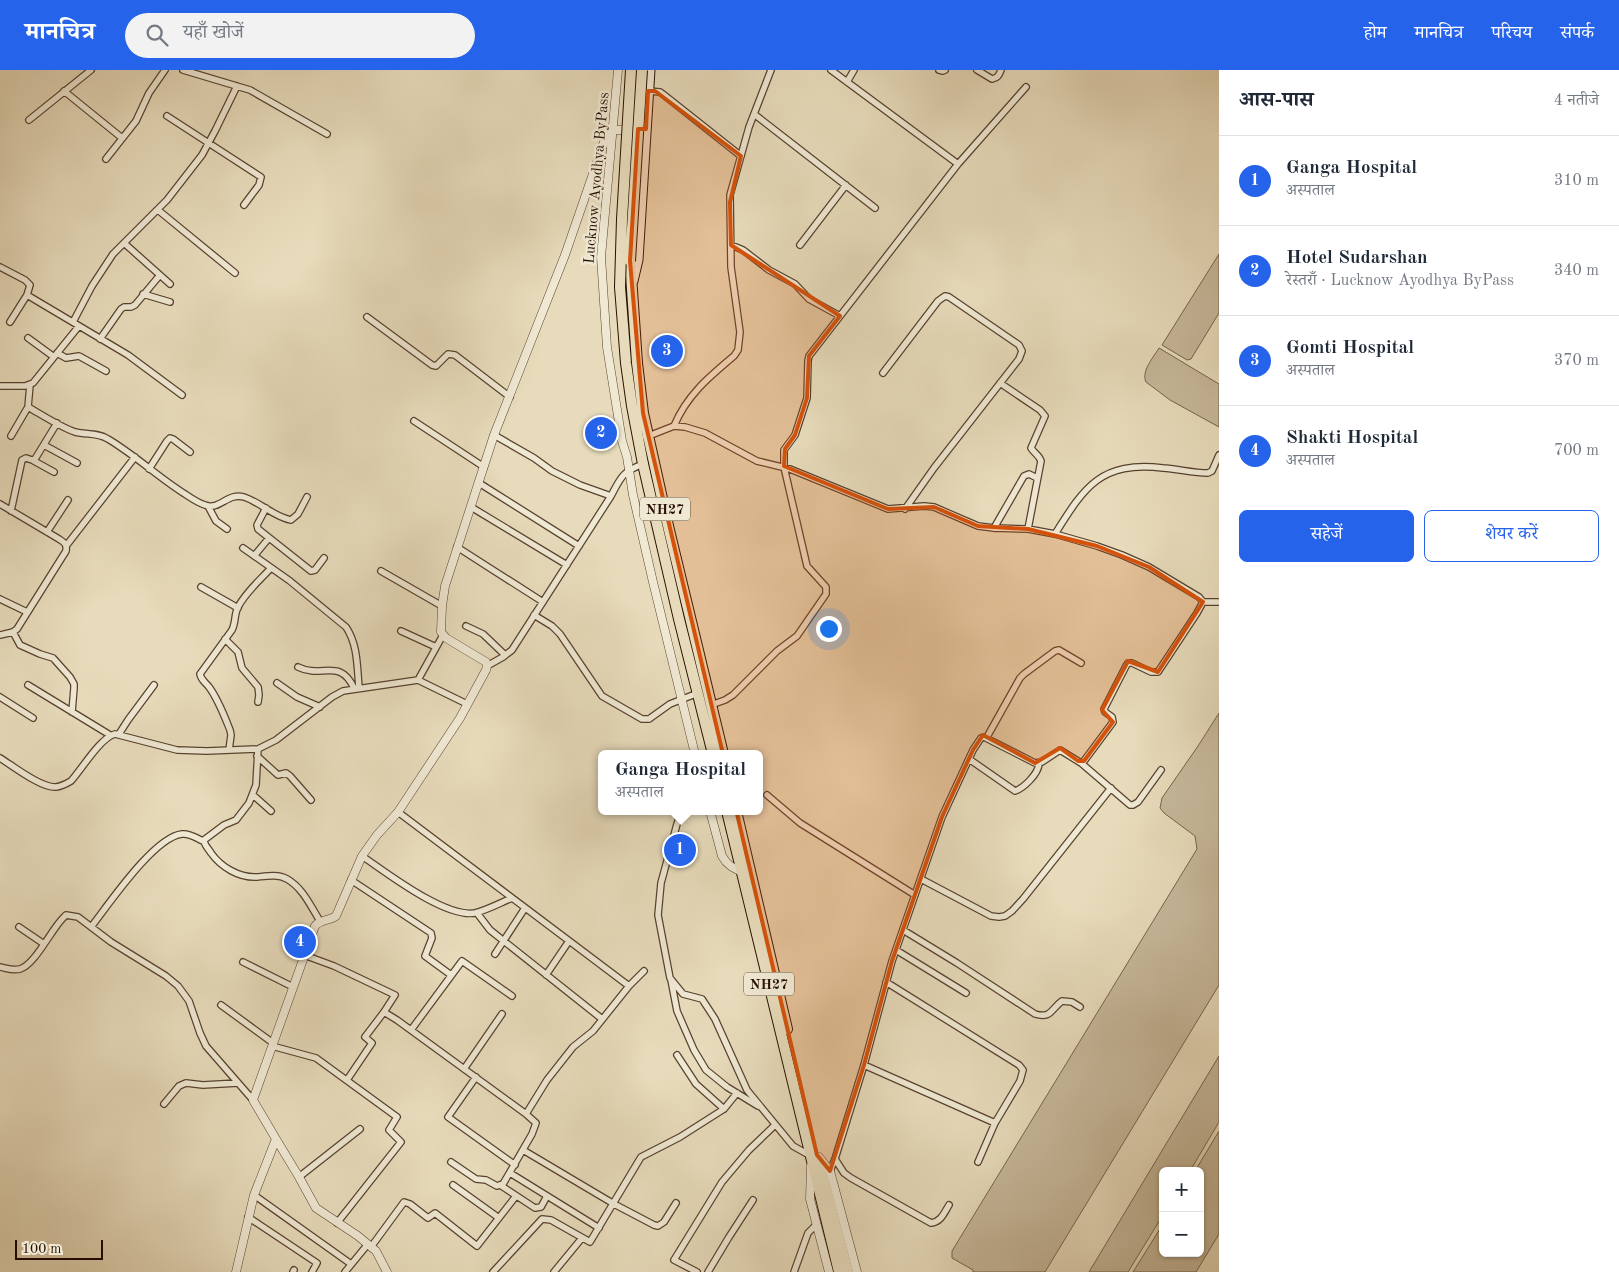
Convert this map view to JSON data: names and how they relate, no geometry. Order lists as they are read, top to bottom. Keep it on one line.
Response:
{"streets":{"highway":["NH27"],"street":["Lucknow Ayodhya ByPass"]},"scale_bar":"100 m","page":{"header":"मानचित्र","search":"यहाँ खोजें","nav":["होम","मानचित्र","परिचय","संपर्क"],"heading":["आस-पास","4 नतीजे"],"list":[{"mark":"1","name":"Ganga Hospital","note":"अस्पताल","value":"310 m"},{"mark":"2","name":"Hotel Sudarshan","note":"रेस्तराँ · Lucknow Ayodhya ByPass","value":"340 m"},{"mark":"3","name":"Gomti Hospital","note":"अस्पताल","value":"370 m"},{"mark":"4","name":"Shakti Hospital","note":"अस्पताल","value":"700 m"}],"pins":["3","2","1","4"],"buttons":["सहेजें","शेयर करें"],"popup":["Ganga Hospital","अस्पताल"],"map_buttons":["+","−"],"scale":"100 m"}}
